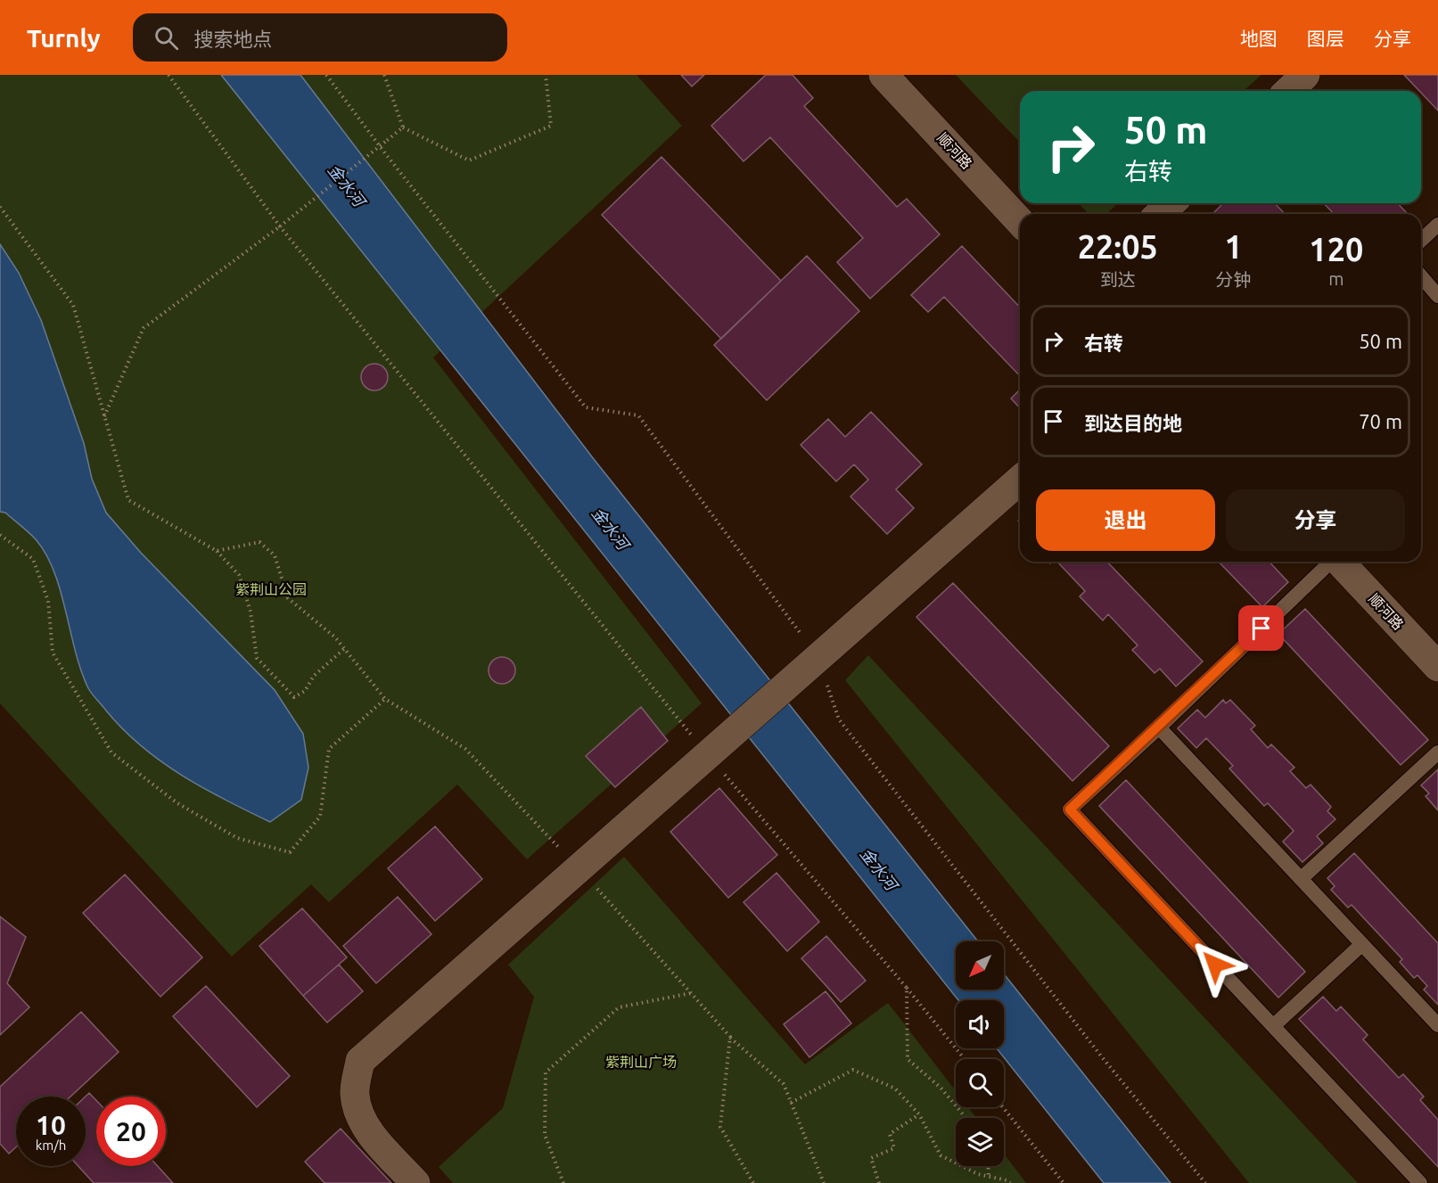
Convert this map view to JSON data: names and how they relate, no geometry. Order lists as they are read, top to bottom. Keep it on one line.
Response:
{"streets":{"street":["顺河路"]},"water":["金水河"],"parks":["紫荆山公园","紫荆山广场"],"north":"bottom left","page":{"header":"Turnly","search":"搜索地点","nav":["地图","图层","分享"],"turn":["50 m","右转"],"eta":["22:05","到达","1","分钟","120","m"],"list":[{"name":"右转","value":"50 m"},{"name":"到达目的地","value":"70 m"}],"buttons":["退出","分享"],"speed":"10 km/h","limit":"20"}}
